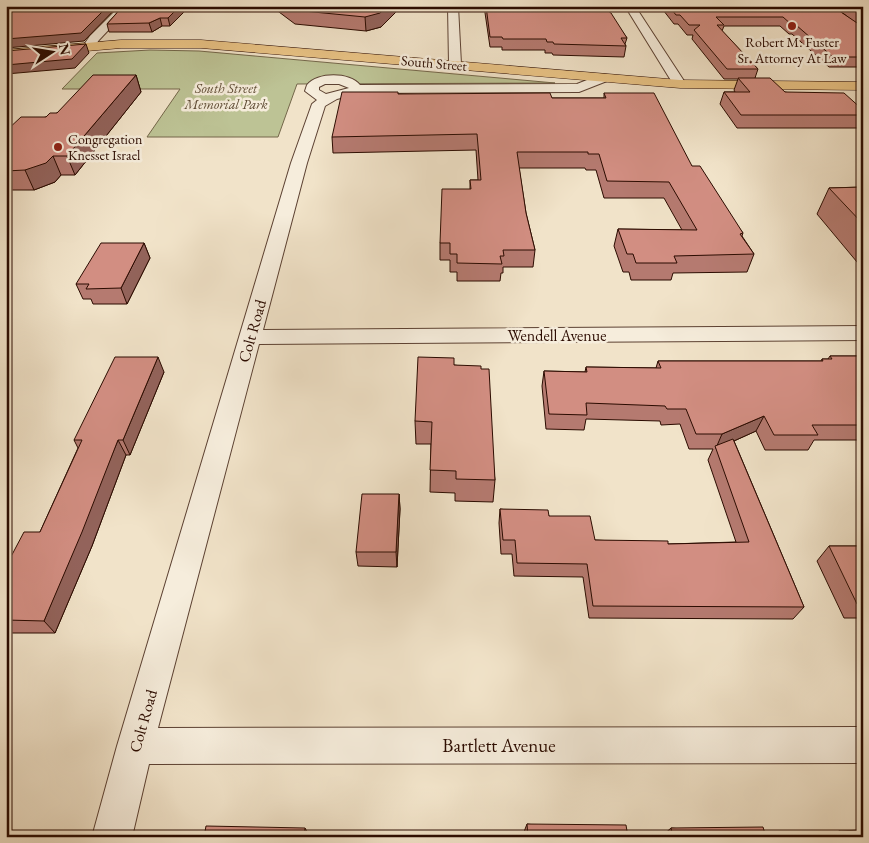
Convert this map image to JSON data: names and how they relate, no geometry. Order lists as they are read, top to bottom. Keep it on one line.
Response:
{"streets":{"highway":["South Street"],"street":["Colt Road","Wendell Avenue","Bartlett Avenue"]},"crossings":[["South Street","Colt Road"],["Colt Road","Wendell Avenue"],["Colt Road","Bartlett Avenue"]],"parks":["South Street Memorial Park"],"places":["Robert M. Fuster Sr. Attorney At Law","Congregation Knesset Israel"],"north":"right"}
